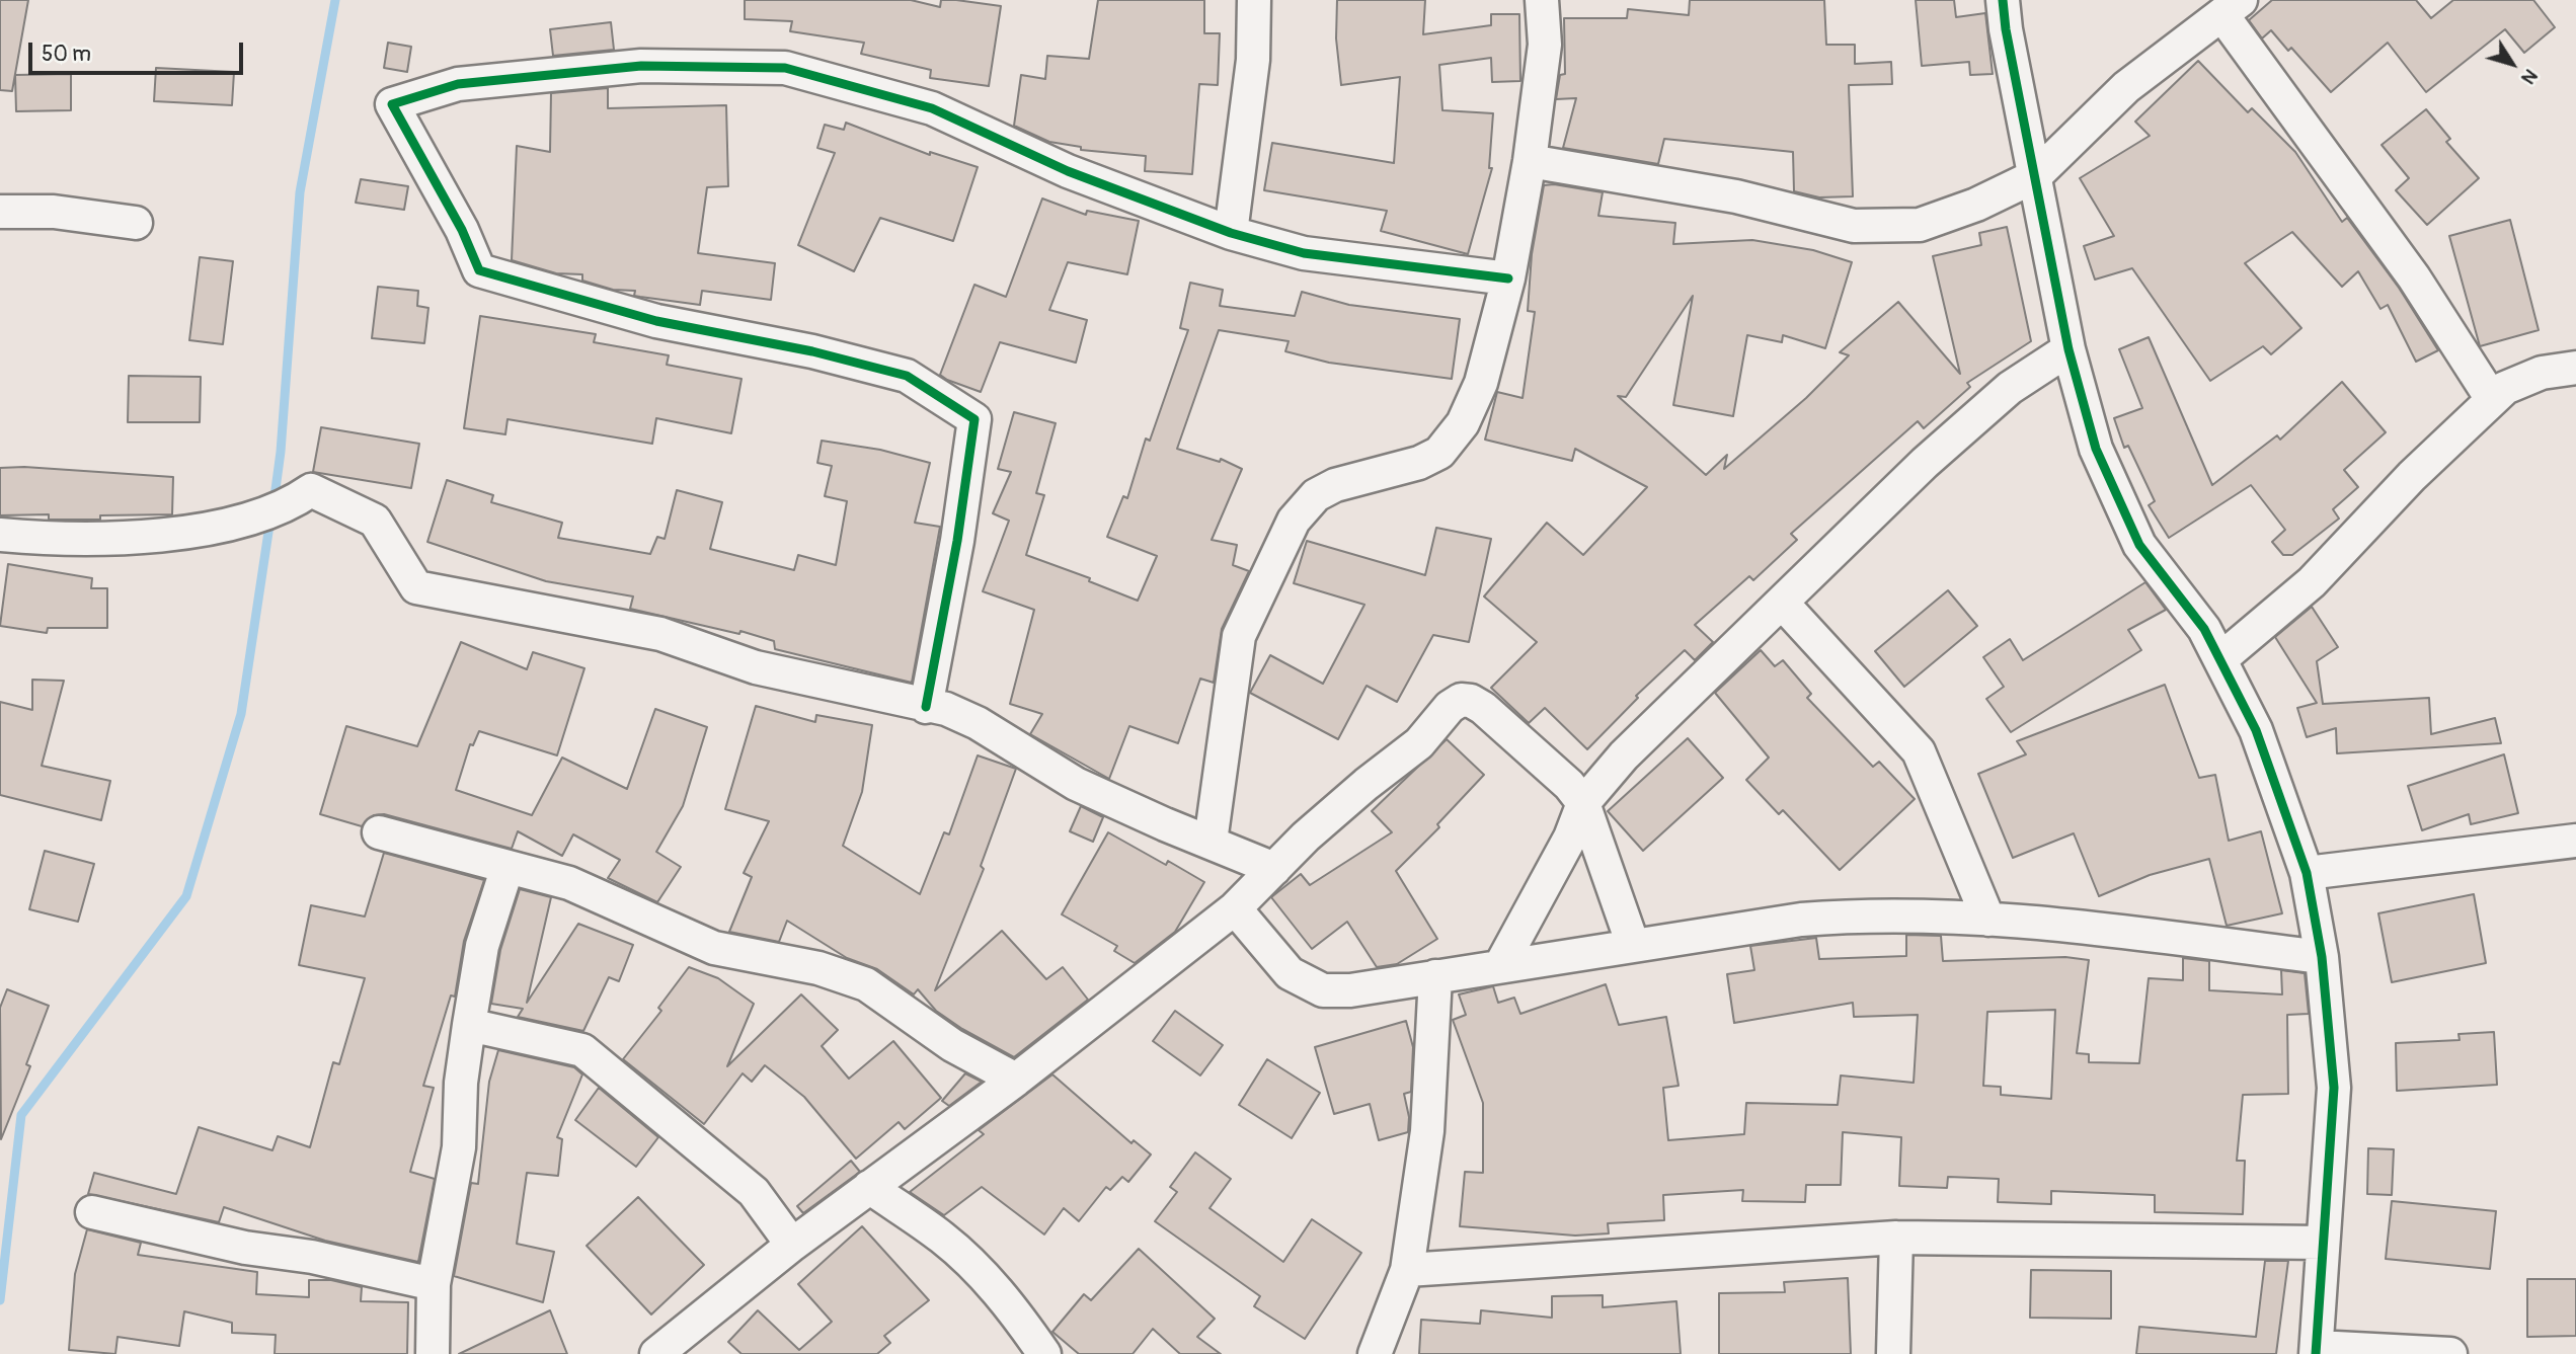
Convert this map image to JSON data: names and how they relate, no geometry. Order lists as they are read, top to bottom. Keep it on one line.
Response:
{"scale_bar":"50 m","north":"bottom right"}
